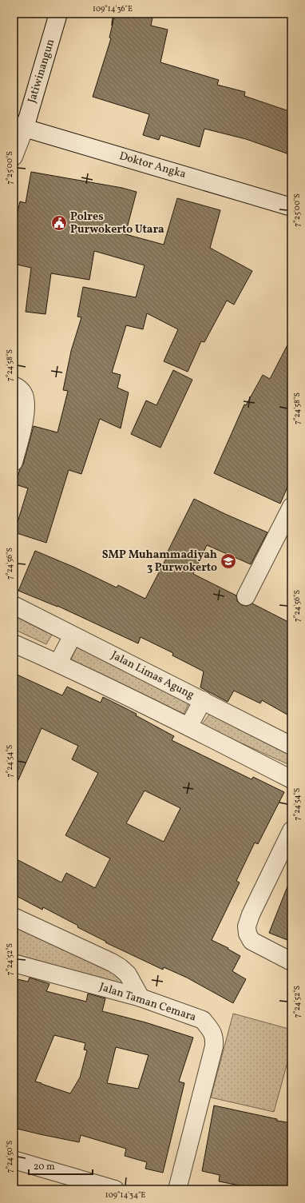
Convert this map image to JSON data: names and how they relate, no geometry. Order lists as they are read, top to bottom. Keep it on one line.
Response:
{"streets":{"street":["Jatiwinangun","Doktor Angka","Jalan Limas Agung","Jalan Taman Cemara"]},"crossings":[["Jatiwinangun","Doktor Angka"]],"places":{"public building":["Polres Purwokerto Utara"],"school or university":["SMP Muhammadiyah 3 Purwokerto"]},"scale_bar":"20 m","coordinates":["109°14'36\"E","7°25'00\"S","7°24'58\"S","7°24'56\"S","7°24'54\"S","7°24'52\"S","7°24'50\"S","109°14'34\"E"]}
